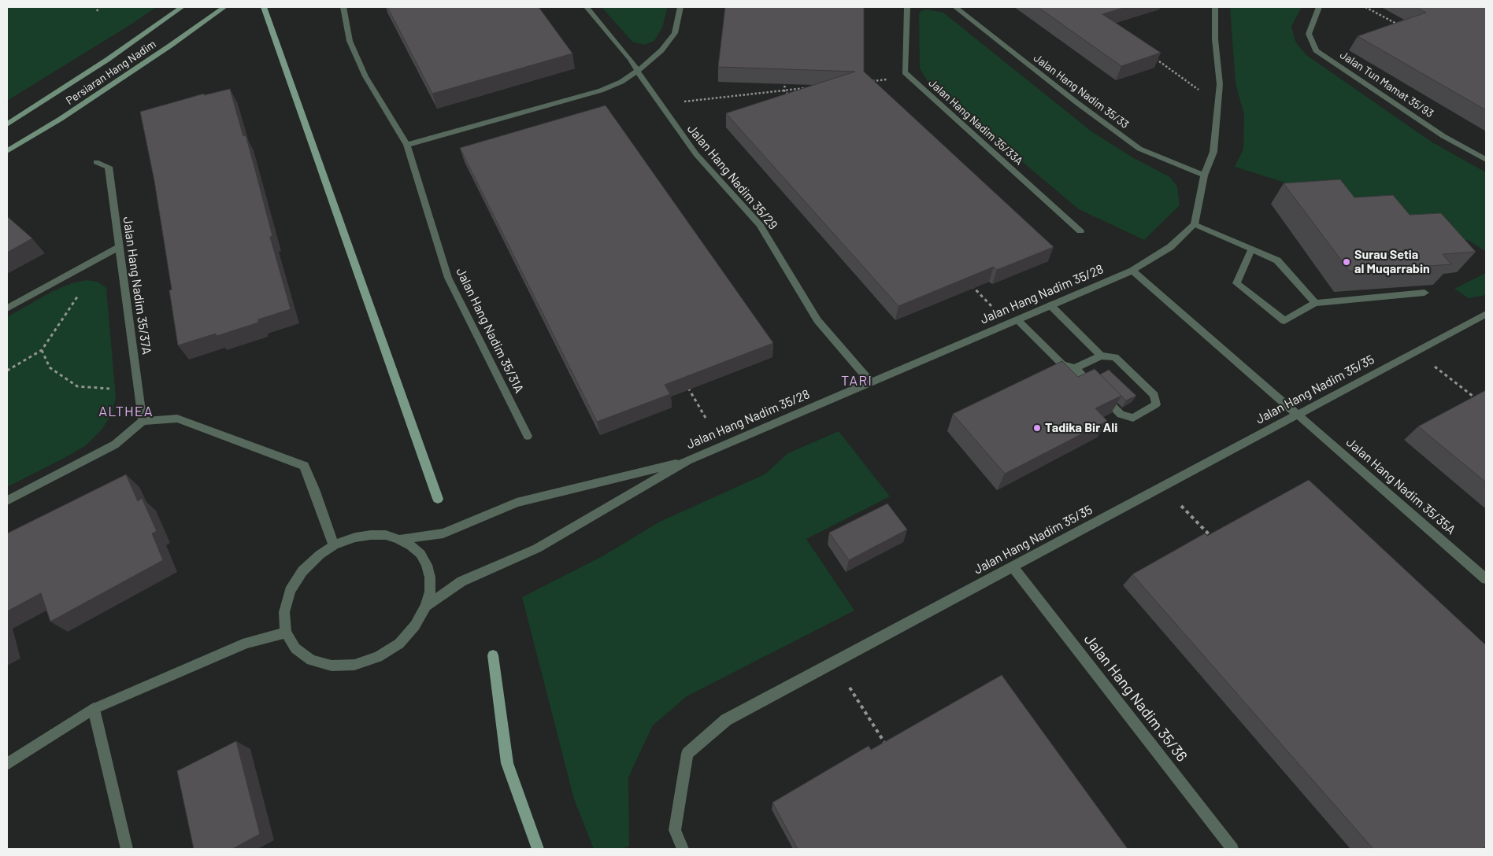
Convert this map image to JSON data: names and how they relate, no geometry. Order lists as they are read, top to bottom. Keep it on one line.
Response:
{"streets":{"street":["Persiaran Hang Nadim","Jalan Tun Mamat 35/93","Jalan Hang Nadim 35/33","Jalan Hang Nadim 35/33A","Jalan Hang Nadim 35/29","Jalan Hang Nadim 35/37A","Jalan Hang Nadim 35/28","Jalan Hang Nadim 35/31A","Jalan Hang Nadim 35/35","Jalan Hang Nadim 35/35A","Jalan Hang Nadim 35/36"]},"crossings":[["Jalan Hang Nadim 35/29","Jalan Hang Nadim 35/28"],["Jalan Hang Nadim 35/28","Jalan Hang Nadim 35/35A"],["Jalan Hang Nadim 35/35","Jalan Hang Nadim 35/35A"],["Jalan Hang Nadim 35/35","Jalan Hang Nadim 35/36"]],"districts":["TARI","ALTHEA"],"places":["Surau Setia al Muqarrabin","Tadika Bir Ali"]}
